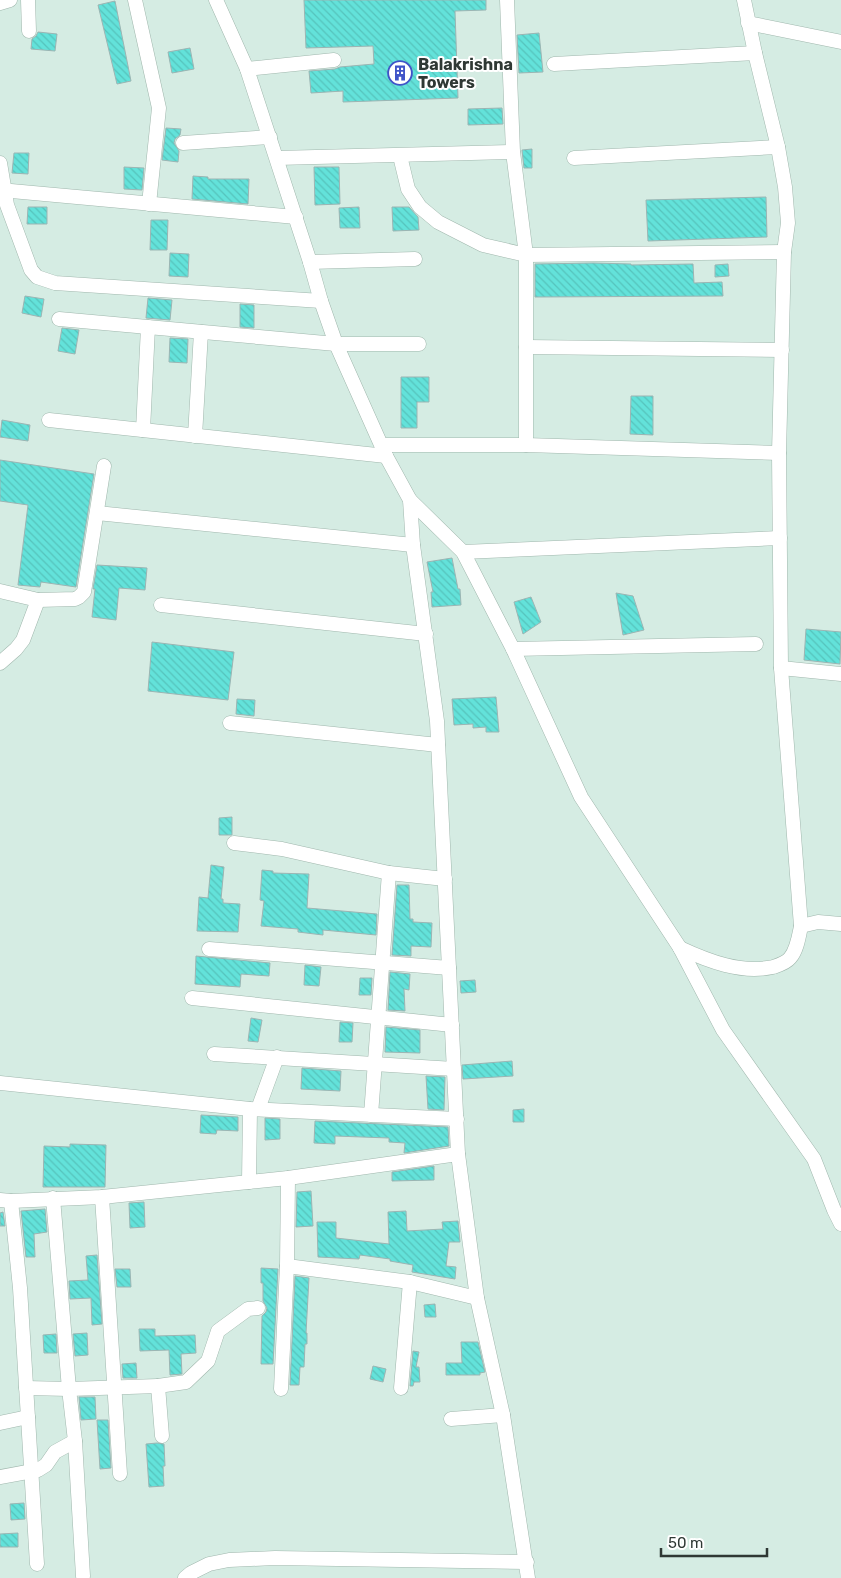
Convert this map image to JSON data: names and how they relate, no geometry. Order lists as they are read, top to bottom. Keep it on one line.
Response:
{"places":{"building":["Balakrishna Towers"]},"scale_bar":"50 m"}
